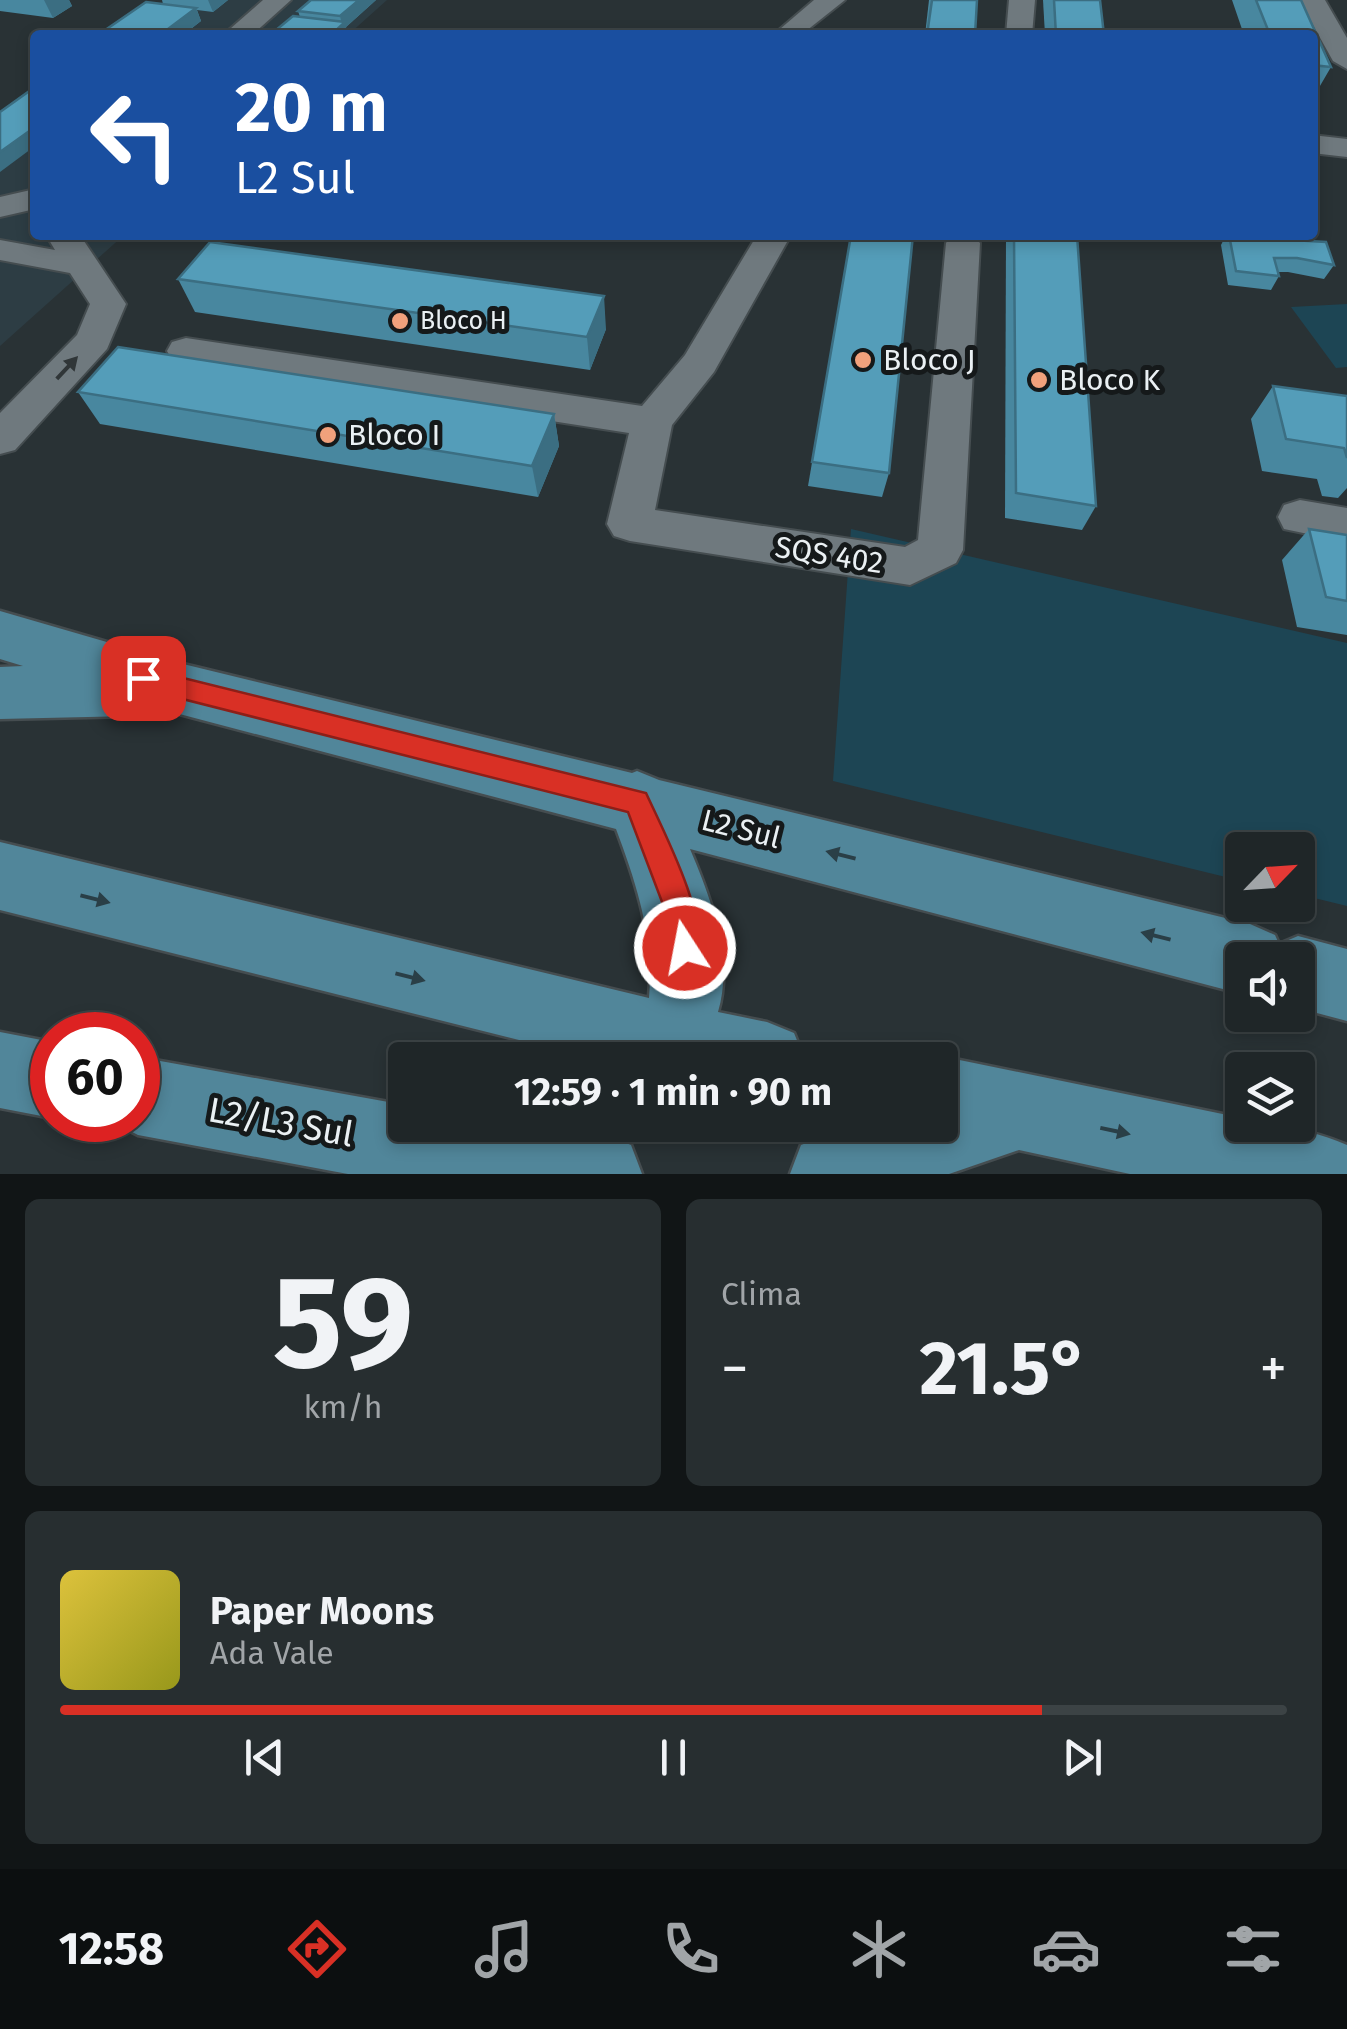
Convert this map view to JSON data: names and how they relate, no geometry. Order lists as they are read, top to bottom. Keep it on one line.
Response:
{"streets":{"main road":["L2 Sul","L2/L3 Sul"],"street":["SQS 402"]},"places":["Bloco H","Bloco J","Bloco K","Bloco I"],"north":"top right","page":{"turn":["20 m","L2 Sul"],"limit":"60","trip":"12:59 · 1 min · 90 m","tile":[["59","km/h"],"Clima"],"heat":["−","21.5°","+"],"song":["Paper Moons","Ada Vale"],"tabs":"12:58"}}
